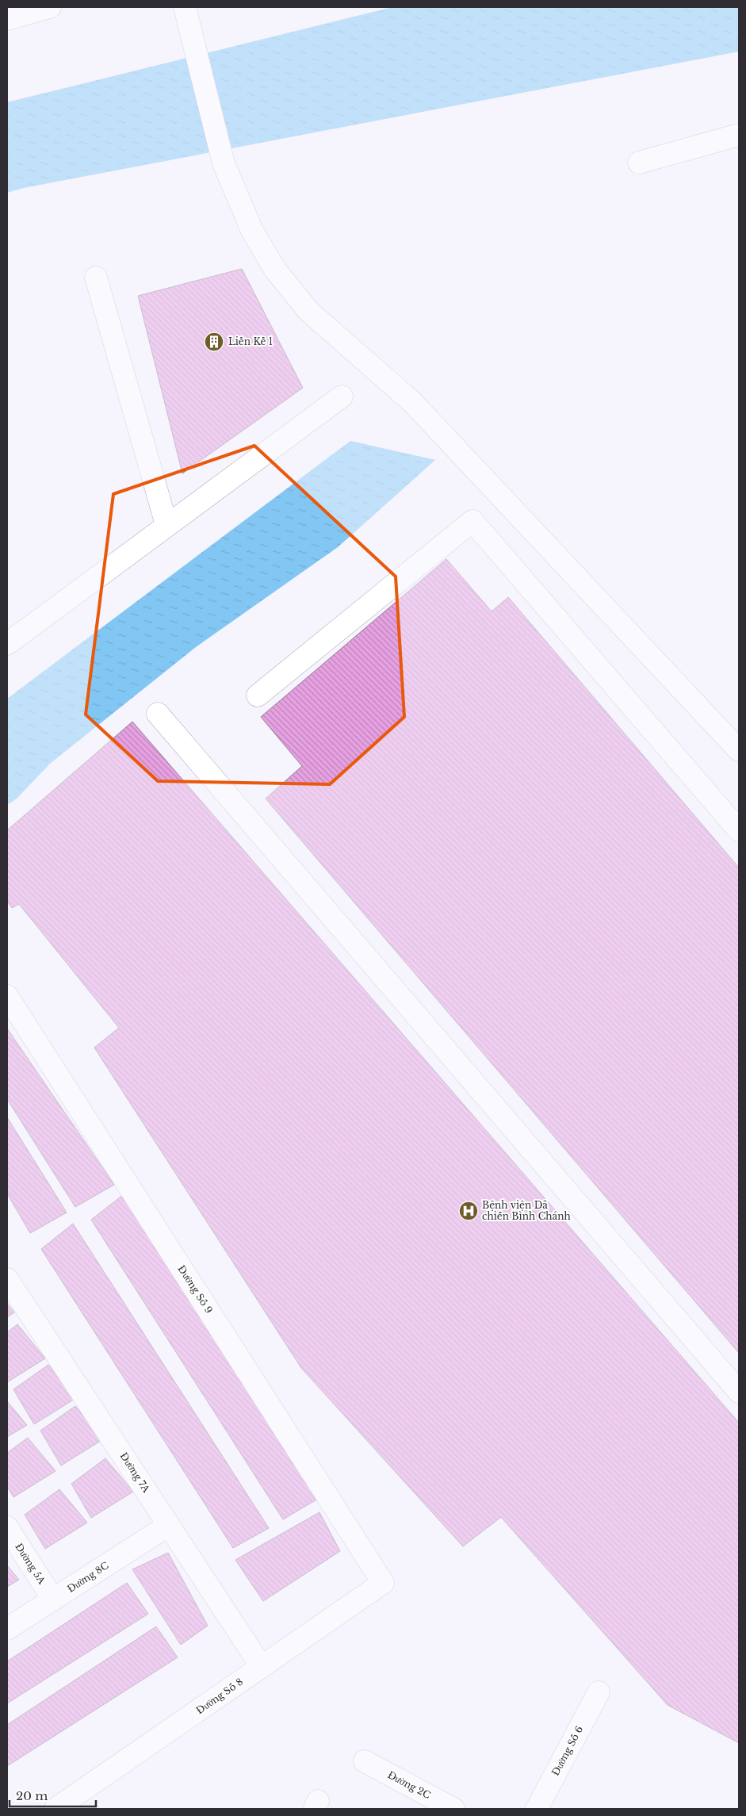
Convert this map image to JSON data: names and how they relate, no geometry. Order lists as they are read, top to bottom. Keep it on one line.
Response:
{"streets":{"street":["Đường Số 9","Đường 7A","Đường 5A","Đường 8C","Đường Số 8","Đường Số 6","Đường 2C"]},"crossings":[["Đường Số 9","Đường Số 8"],["Đường 7A","Đường 8C"],["Đường 7A","Đường Số 8"],["Đường 5A","Đường 8C"]],"places":{"building":["Liền Kề 1"],"hospital":["Bệnh viện Dã chiến Bình Chánh"]},"scale_bar":"20 m"}
